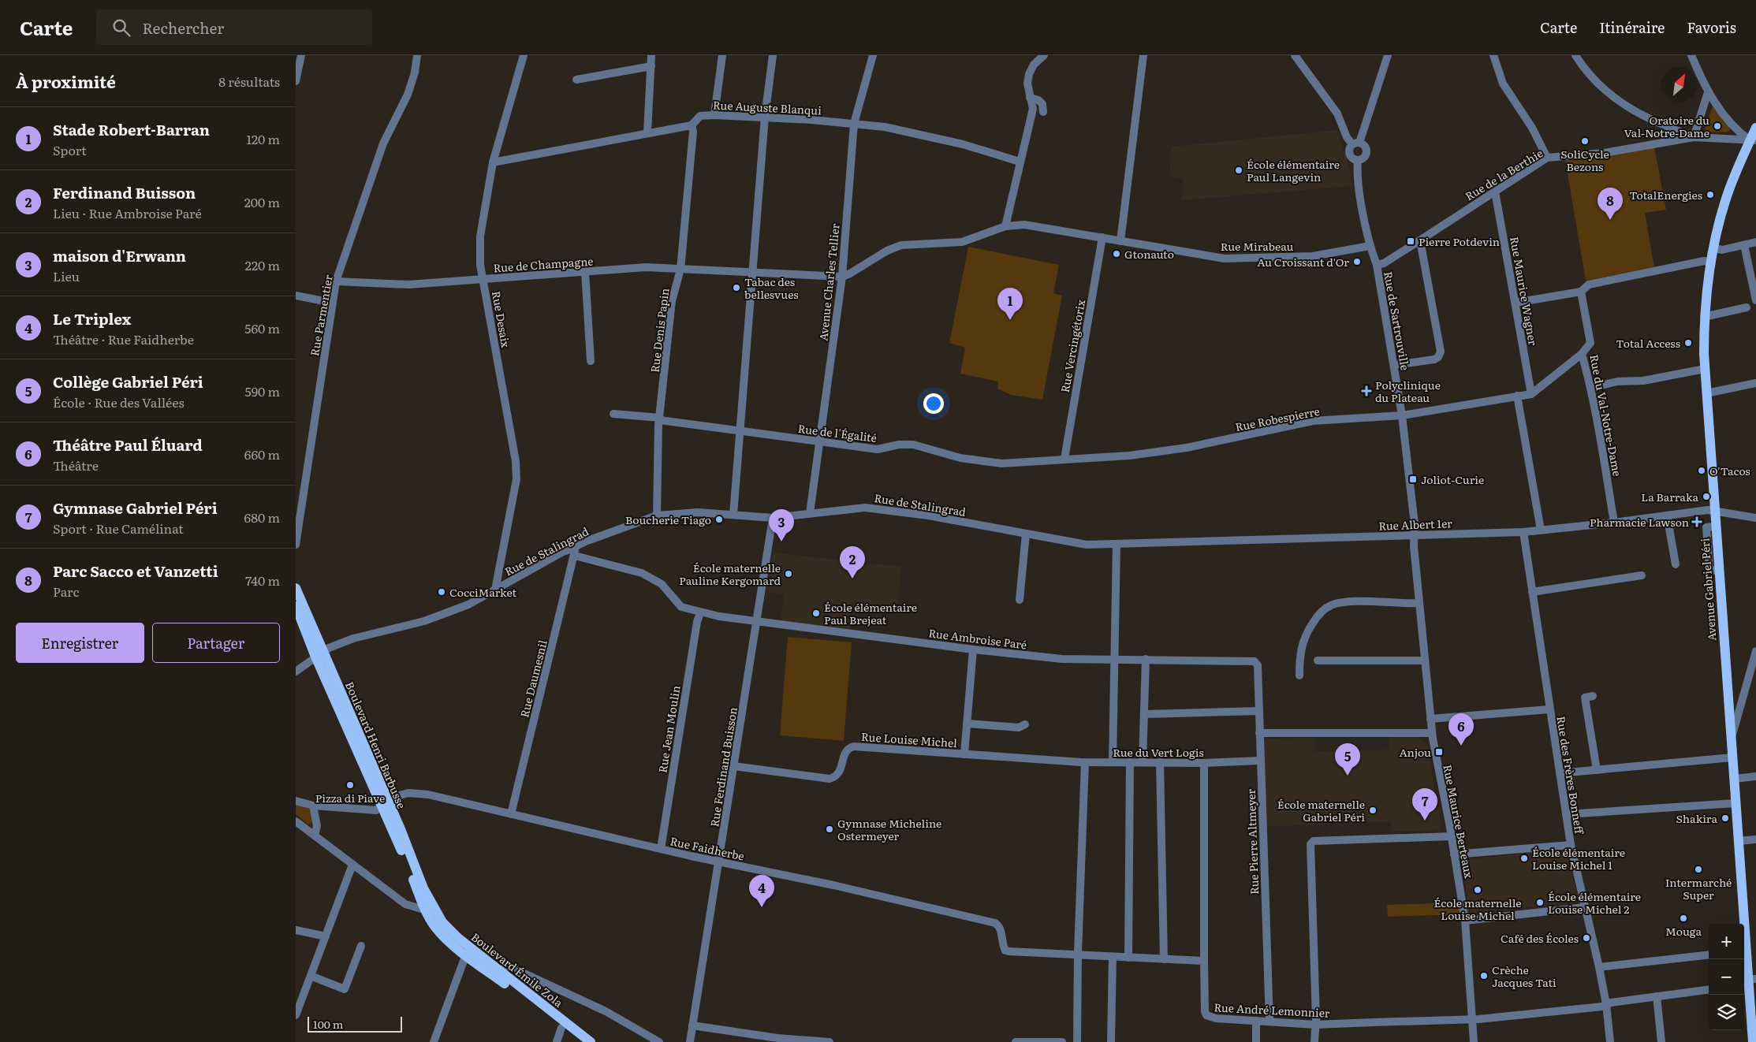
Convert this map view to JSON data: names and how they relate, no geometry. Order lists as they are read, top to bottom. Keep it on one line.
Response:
{"streets":{"main road":["Avenue Gabriel Péri","Boulevard Henri Barbusse","Boulevard Émile Zola"],"street":["Rue Auguste Blanqui","Rue de la Berthie","Rue Mirabeau","Rue de Champagne","Avenue Charles Tellier","Rue Maurice Wagner","Rue Parmentier","Rue Desaix","Rue de Sartrouville","Rue Denis Papin","Rue Vercingétorix","Rue du Val-Notre-Dame","Rue Robespierre","Rue de l'Égalité","Rue de Stalingrad","Rue Albert 1er","Rue Ambroise Paré","Rue Daumesnil","Rue Jean Moulin","Rue Louise Michel","Rue du Vert Logis","Rue Ferdinand Buisson","Rue des Frères Bonneff","Rue Maurice Berteaux","Rue Pierre Altmeyer","Rue Faidherbe","Rue André Lemonnier"]},"crossings":[["Rue Auguste Blanqui","Avenue Charles Tellier"],["Rue Auguste Blanqui","Rue Desaix"],["Rue Auguste Blanqui","Rue Denis Papin"],["Rue de la Berthie","Rue Maurice Wagner"],["Rue de la Berthie","Rue de Sartrouville"],["Rue de la Berthie","Avenue Gabriel Péri"],["Rue Mirabeau","Rue de Champagne"],["Rue Mirabeau","Avenue Charles Tellier"],["Rue Mirabeau","Rue de Sartrouville"],["Rue Mirabeau","Rue Vercingétorix"],["Rue de Champagne","Avenue Charles Tellier"],["Rue de Champagne","Rue Parmentier"],["Rue de Champagne","Rue Desaix"],["Rue de Champagne","Rue Denis Papin"],["Avenue Charles Tellier","Rue de l'Égalité"],["Avenue Charles Tellier","Rue de Stalingrad"],["Rue Maurice Wagner","Rue Robespierre"],["Rue Desaix","Rue de Stalingrad"],["Rue de Sartrouville","Rue Robespierre"],["Rue de Sartrouville","Rue Albert 1er"],["Rue de Sartrouville","Rue Maurice Berteaux"],["Rue Denis Papin","Rue de l'Égalité"],["Rue Denis Papin","Rue de Stalingrad"],["Rue Vercingétorix","Rue de l'Égalité"],["Rue du Val-Notre-Dame","Rue Albert 1er"],["Rue Robespierre","Rue de l'Égalité"],["Rue de Stalingrad","Rue Albert 1er"],["Rue de Stalingrad","Rue Ambroise Paré"],["Rue de Stalingrad","Rue Daumesnil"],["Rue de Stalingrad","Boulevard Henri Barbusse"],["Rue de Stalingrad","Rue Ferdinand Buisson"],["Rue Albert 1er","Avenue Gabriel Péri"],["Rue Albert 1er","Rue des Frères Bonneff"],["Rue Albert 1er","Rue Maurice Berteaux"],["Rue Ambroise Paré","Rue Daumesnil"],["Rue Ambroise Paré","Rue Jean Moulin"],["Rue Ambroise Paré","Rue Ferdinand Buisson"],["Rue Ambroise Paré","Rue Pierre Altmeyer"],["Rue Daumesnil","Rue Faidherbe"],["Rue Jean Moulin","Rue Faidherbe"],["Rue Louise Michel","Rue du Vert Logis"],["Rue Louise Michel","Rue Ferdinand Buisson"],["Boulevard Henri Barbusse","Rue Faidherbe"],["Boulevard Henri Barbusse","Boulevard Émile Zola"],["Rue du Vert Logis","Rue Pierre Altmeyer"],["Rue Ferdinand Buisson","Rue Faidherbe"],["Rue des Frères Bonneff","Rue André Lemonnier"],["Rue Maurice Berteaux","Rue André Lemonnier"],["Rue Pierre Altmeyer","Rue André Lemonnier"]],"places":{"other":["Oratoire du Val-Notre-Dame","SoliCycle Bezons","École élémentaire Paul Langevin","TotalEnergies","Gtonauto","Au Croissant d'Or","Tabac des bellesvues","Total Access","O'Tacos","La Barraka","Boucherie Tiago","École maternelle Pauline Kergomard","CocciMarket","École élémentaire Paul Brejeat","Pizza di Piave","École maternelle Gabriel Péri","Shakira","Gymnase Micheline Ostermeyer","École élémentaire Louise Michel 1","Intermarché Super","École maternelle Louise Michel","École élémentaire Louise Michel 2","Mouga","Café des Écoles","Crèche Jacques Tati"],"transit":["Pierre Potdevin","Joliot-Curie","Anjou"],"health":["Polyclinique du Plateau","Pharmacie Lawson"]},"scale_bar":"100 m","north":"top right","page":{"header":"Carte","search":"Rechercher","nav":["Carte","Itinéraire","Favoris"],"heading":["À proximité","8 résultats"],"list":[{"mark":"1","name":"Stade Robert-Barran","note":"Sport","value":"120 m"},{"mark":"2","name":"Ferdinand Buisson","note":"Lieu · Rue Ambroise Paré","value":"200 m"},{"mark":"3","name":"maison d'Erwann","note":"Lieu","value":"220 m"},{"mark":"4","name":"Le Triplex","note":"Théâtre · Rue Faidherbe","value":"560 m"},{"mark":"5","name":"Collège Gabriel Péri","note":"École · Rue des Vallées","value":"590 m"},{"mark":"6","name":"Théâtre Paul Éluard","note":"Théâtre","value":"660 m"},{"mark":"7","name":"Gymnase Gabriel Péri","note":"Sport · Rue Camélinat","value":"680 m"},{"mark":"8","name":"Parc Sacco et Vanzetti","note":"Parc","value":"740 m"}],"pins":["8","1","3","2","6","5","7","4"],"buttons":["Enregistrer","Partager"],"map_buttons":["+","−"],"scale":"100 m"}}
